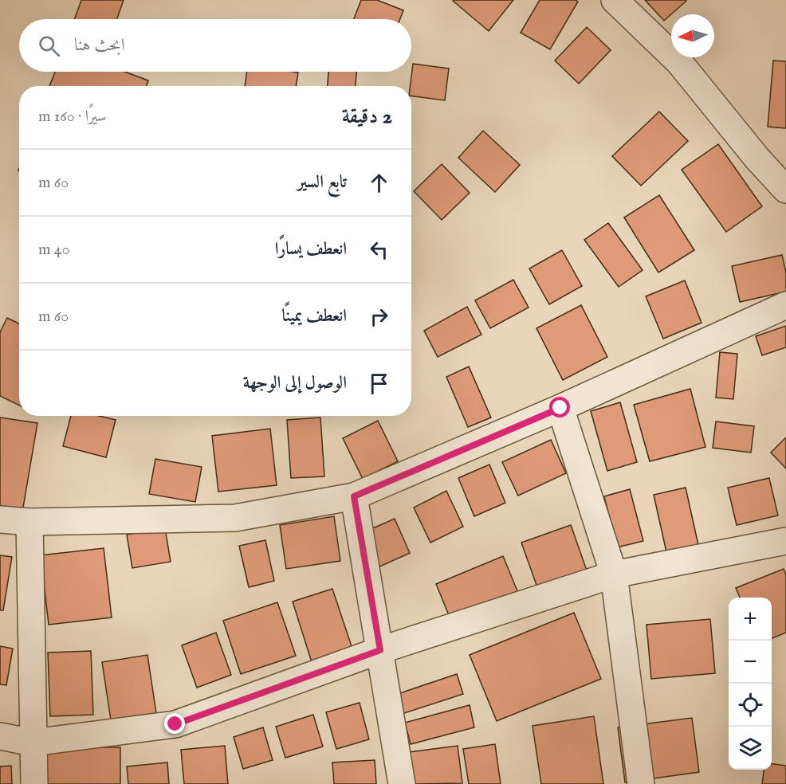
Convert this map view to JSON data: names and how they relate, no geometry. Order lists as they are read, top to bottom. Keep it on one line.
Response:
{"north":"left","page":{"search":"ابحث هنا","heading":["2 دقيقة","سيرًا · 160 m"],"list":[["تابع السير","60 m"],["انعطف يسارًا","40 m"],["انعطف يمينًا","60 m"],"الوصول إلى الوجهة"],"map_buttons":["+","−"]}}
